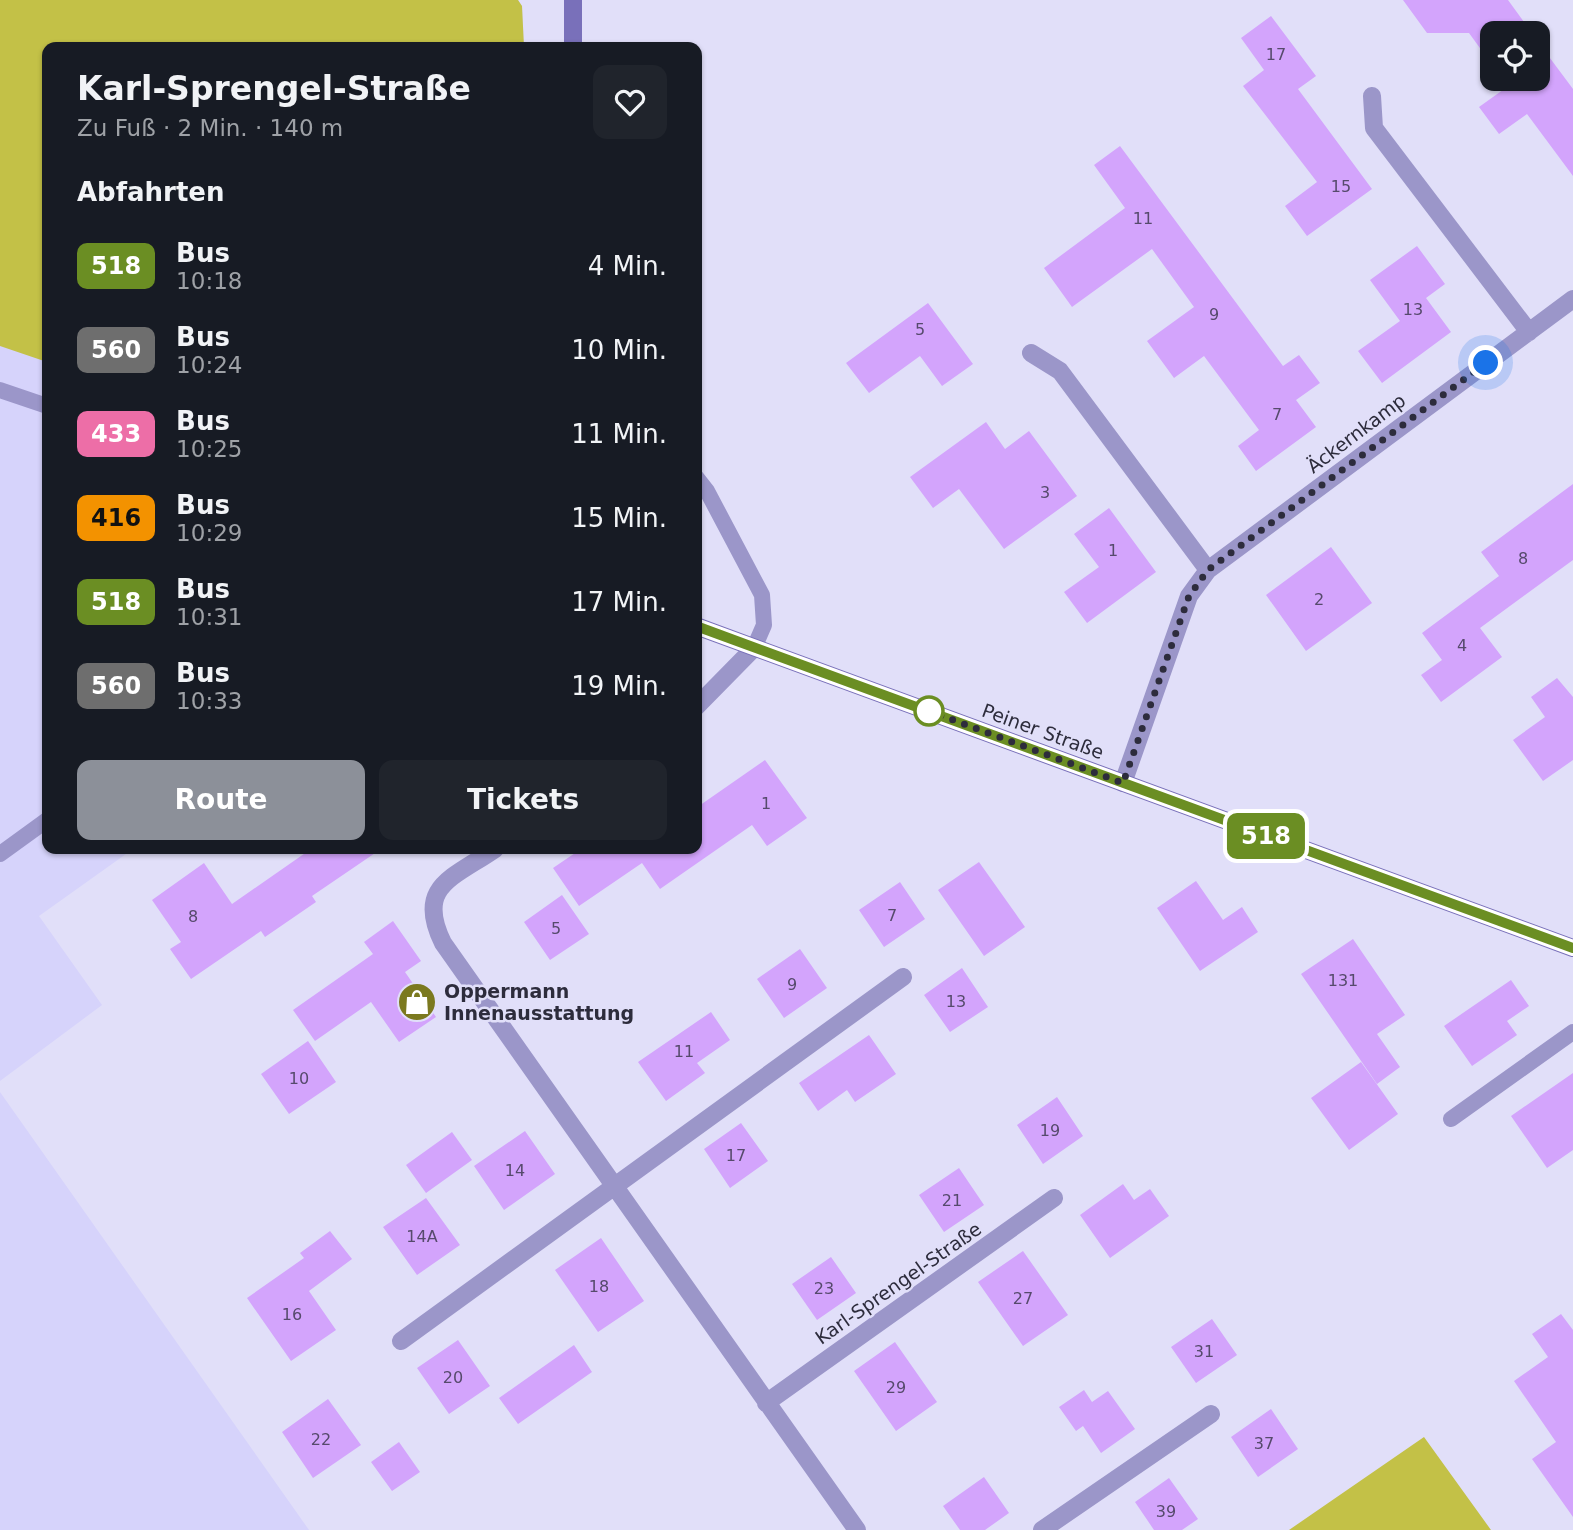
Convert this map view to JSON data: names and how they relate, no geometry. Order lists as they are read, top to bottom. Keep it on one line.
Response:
{"streets":{"main road":["Peiner Straße"],"street":["Äckernkamp","Karl-Sprengel-Straße"]},"crossings":[["Äckernkamp","Peiner Straße"]],"places":{"shop":["Oppermann Innenausstattung"]},"lines":["bus line 518"],"house_numbers":["17","15","11","13","9","5","7","3","1","8","2","4","1","7","8","5","131","9","13","11","10","19","17","14","21","14A","18","23","27","16","31","20","29","22","37","39"],"page":{"on_map":"518","heading":[["Karl-Sprengel-Straße","Zu Fuß · 2 Min. · 140 m"],"Abfahrten"],"list":[{"mark":"518","name":"Bus","note":"10:18","value":"4 Min."},{"mark":"560","name":"Bus","note":"10:24","value":"10 Min."},{"mark":"433","name":"Bus","note":"10:25","value":"11 Min."},{"mark":"416","name":"Bus","note":"10:29","value":"15 Min."},{"mark":"518","name":"Bus","note":"10:31","value":"17 Min."},{"mark":"560","name":"Bus","note":"10:33","value":"19 Min."}],"buttons":["Route","Tickets"]}}
